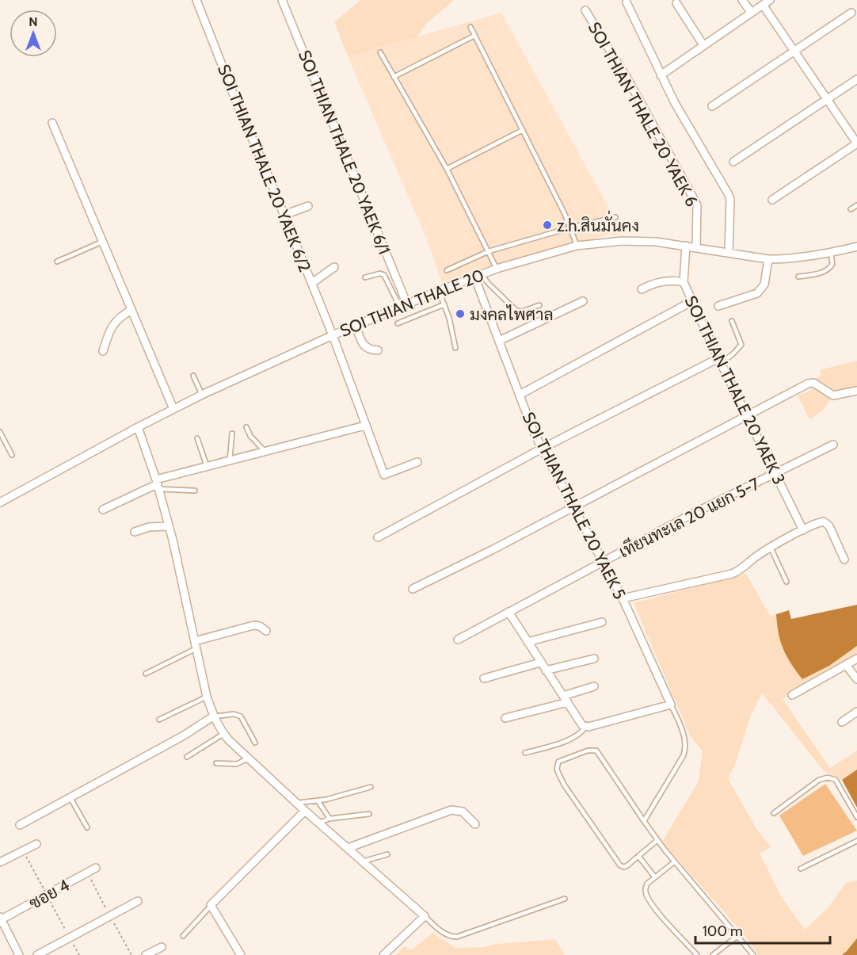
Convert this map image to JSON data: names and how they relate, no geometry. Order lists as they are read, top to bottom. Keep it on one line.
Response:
{"streets":{"street":["SOI THIAN THALE 20 YAEK 6","SOI THIAN THALE 20 YAEK 6/1","SOI THIAN THALE 20 YAEK 6/2","SOI THIAN THALE 20","SOI THIAN THALE 20 YAEK 3","SOI THIAN THALE 20 YAEK 5","เทียนทะเล 20 แยก 5-7","ซอย 4"]},"crossings":[["SOI THIAN THALE 20 YAEK 6","SOI THIAN THALE 20"],["SOI THIAN THALE 20 YAEK 6/1","SOI THIAN THALE 20"],["SOI THIAN THALE 20 YAEK 6/2","SOI THIAN THALE 20"],["SOI THIAN THALE 20","SOI THIAN THALE 20 YAEK 3"],["SOI THIAN THALE 20","SOI THIAN THALE 20 YAEK 5"],["SOI THIAN THALE 20 YAEK 3","เทียนทะเล 20 แยก 5-7"],["SOI THIAN THALE 20 YAEK 5","เทียนทะเล 20 แยก 5-7"]],"places":["z.h.สินมั่นคง","มงคลไพศาล"],"scale_bar":"100 m","north":"top"}
